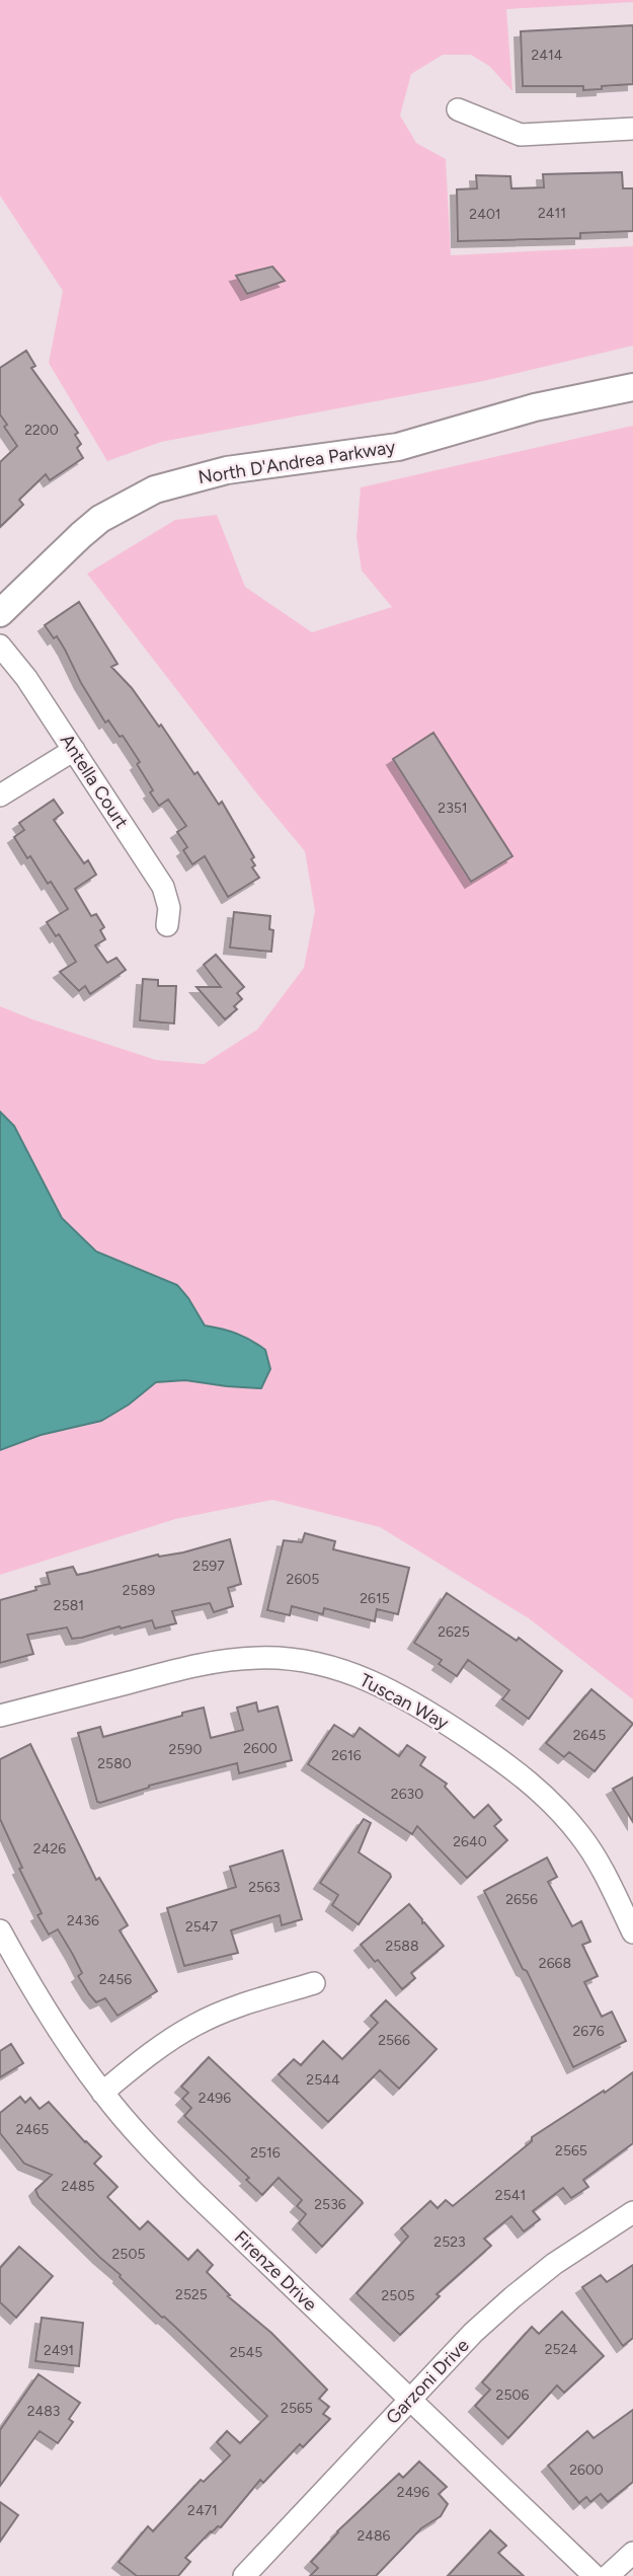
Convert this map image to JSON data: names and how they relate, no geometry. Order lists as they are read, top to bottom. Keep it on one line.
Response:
{"streets":{"street":["North D'Andrea Parkway","Antella Court","Tuscan Way","Firenze Drive","Garzoni Drive"]},"crossings":[["Firenze Drive","Garzoni Drive"]],"house_numbers":["2414","2411","2401","2200","2351","2597","2605","2589","2615","2581","2625","2645","2600","2590","2616","2580","2630","2640","2426","2563","2656","2436","2547","2588","2668","2456","2676","2566","2544","2496","2465","2565","2516","2485","2541","2536","2523","2505","2525","2505","2524","2491","2545","2506","2565","2483","2600","2496","2471","2486"]}
